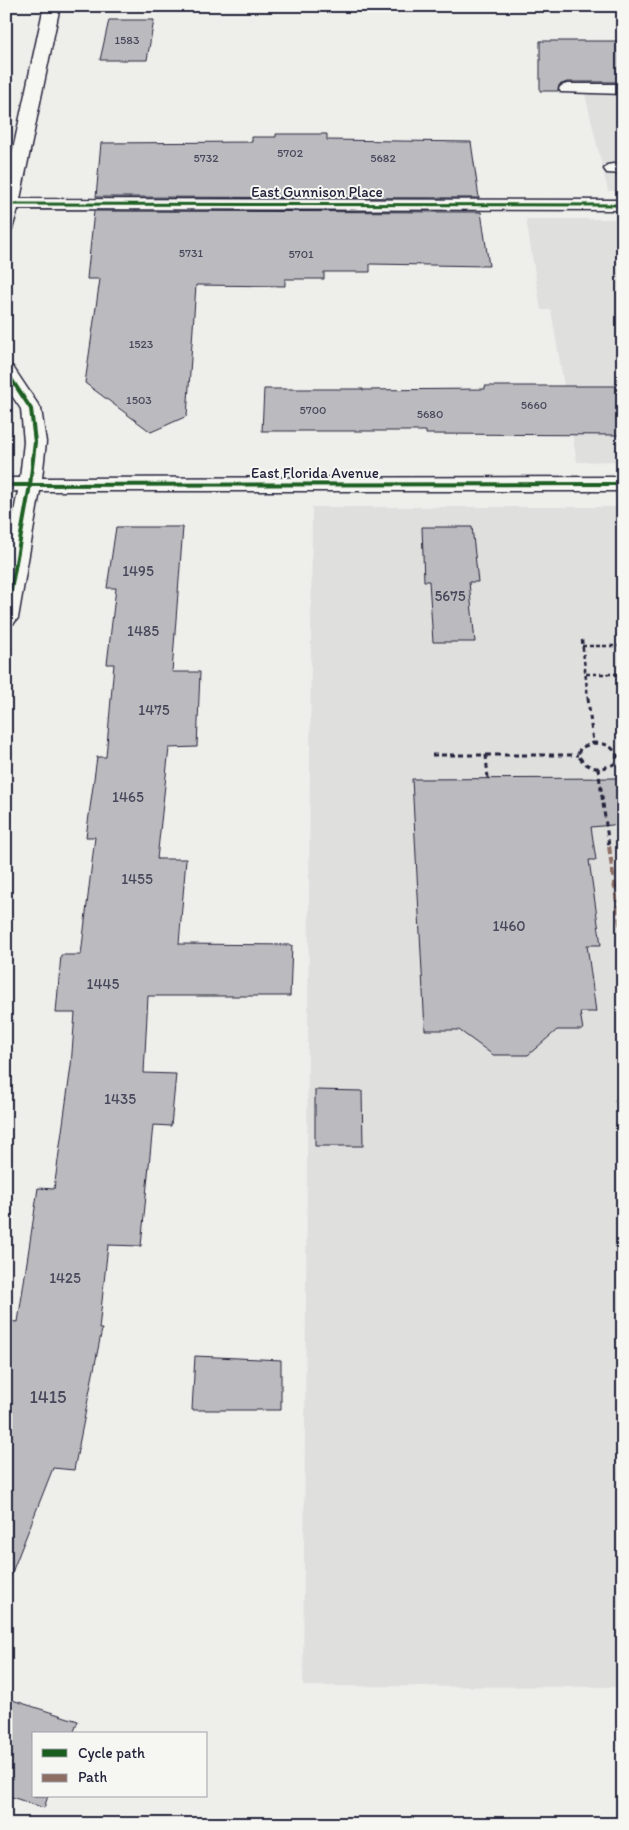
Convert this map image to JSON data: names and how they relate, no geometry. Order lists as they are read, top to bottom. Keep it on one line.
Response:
{"streets":{"street":["East Gunnison Place","East Florida Avenue"]},"house_numbers":["1583","5702","5732","5682","5731","5701","1523","1503","5660","5700","5680","1495","5675","1485","1475","1465","1455","1460","1445","1435","1425","1415"],"legend":["Cycle path","Path"]}
